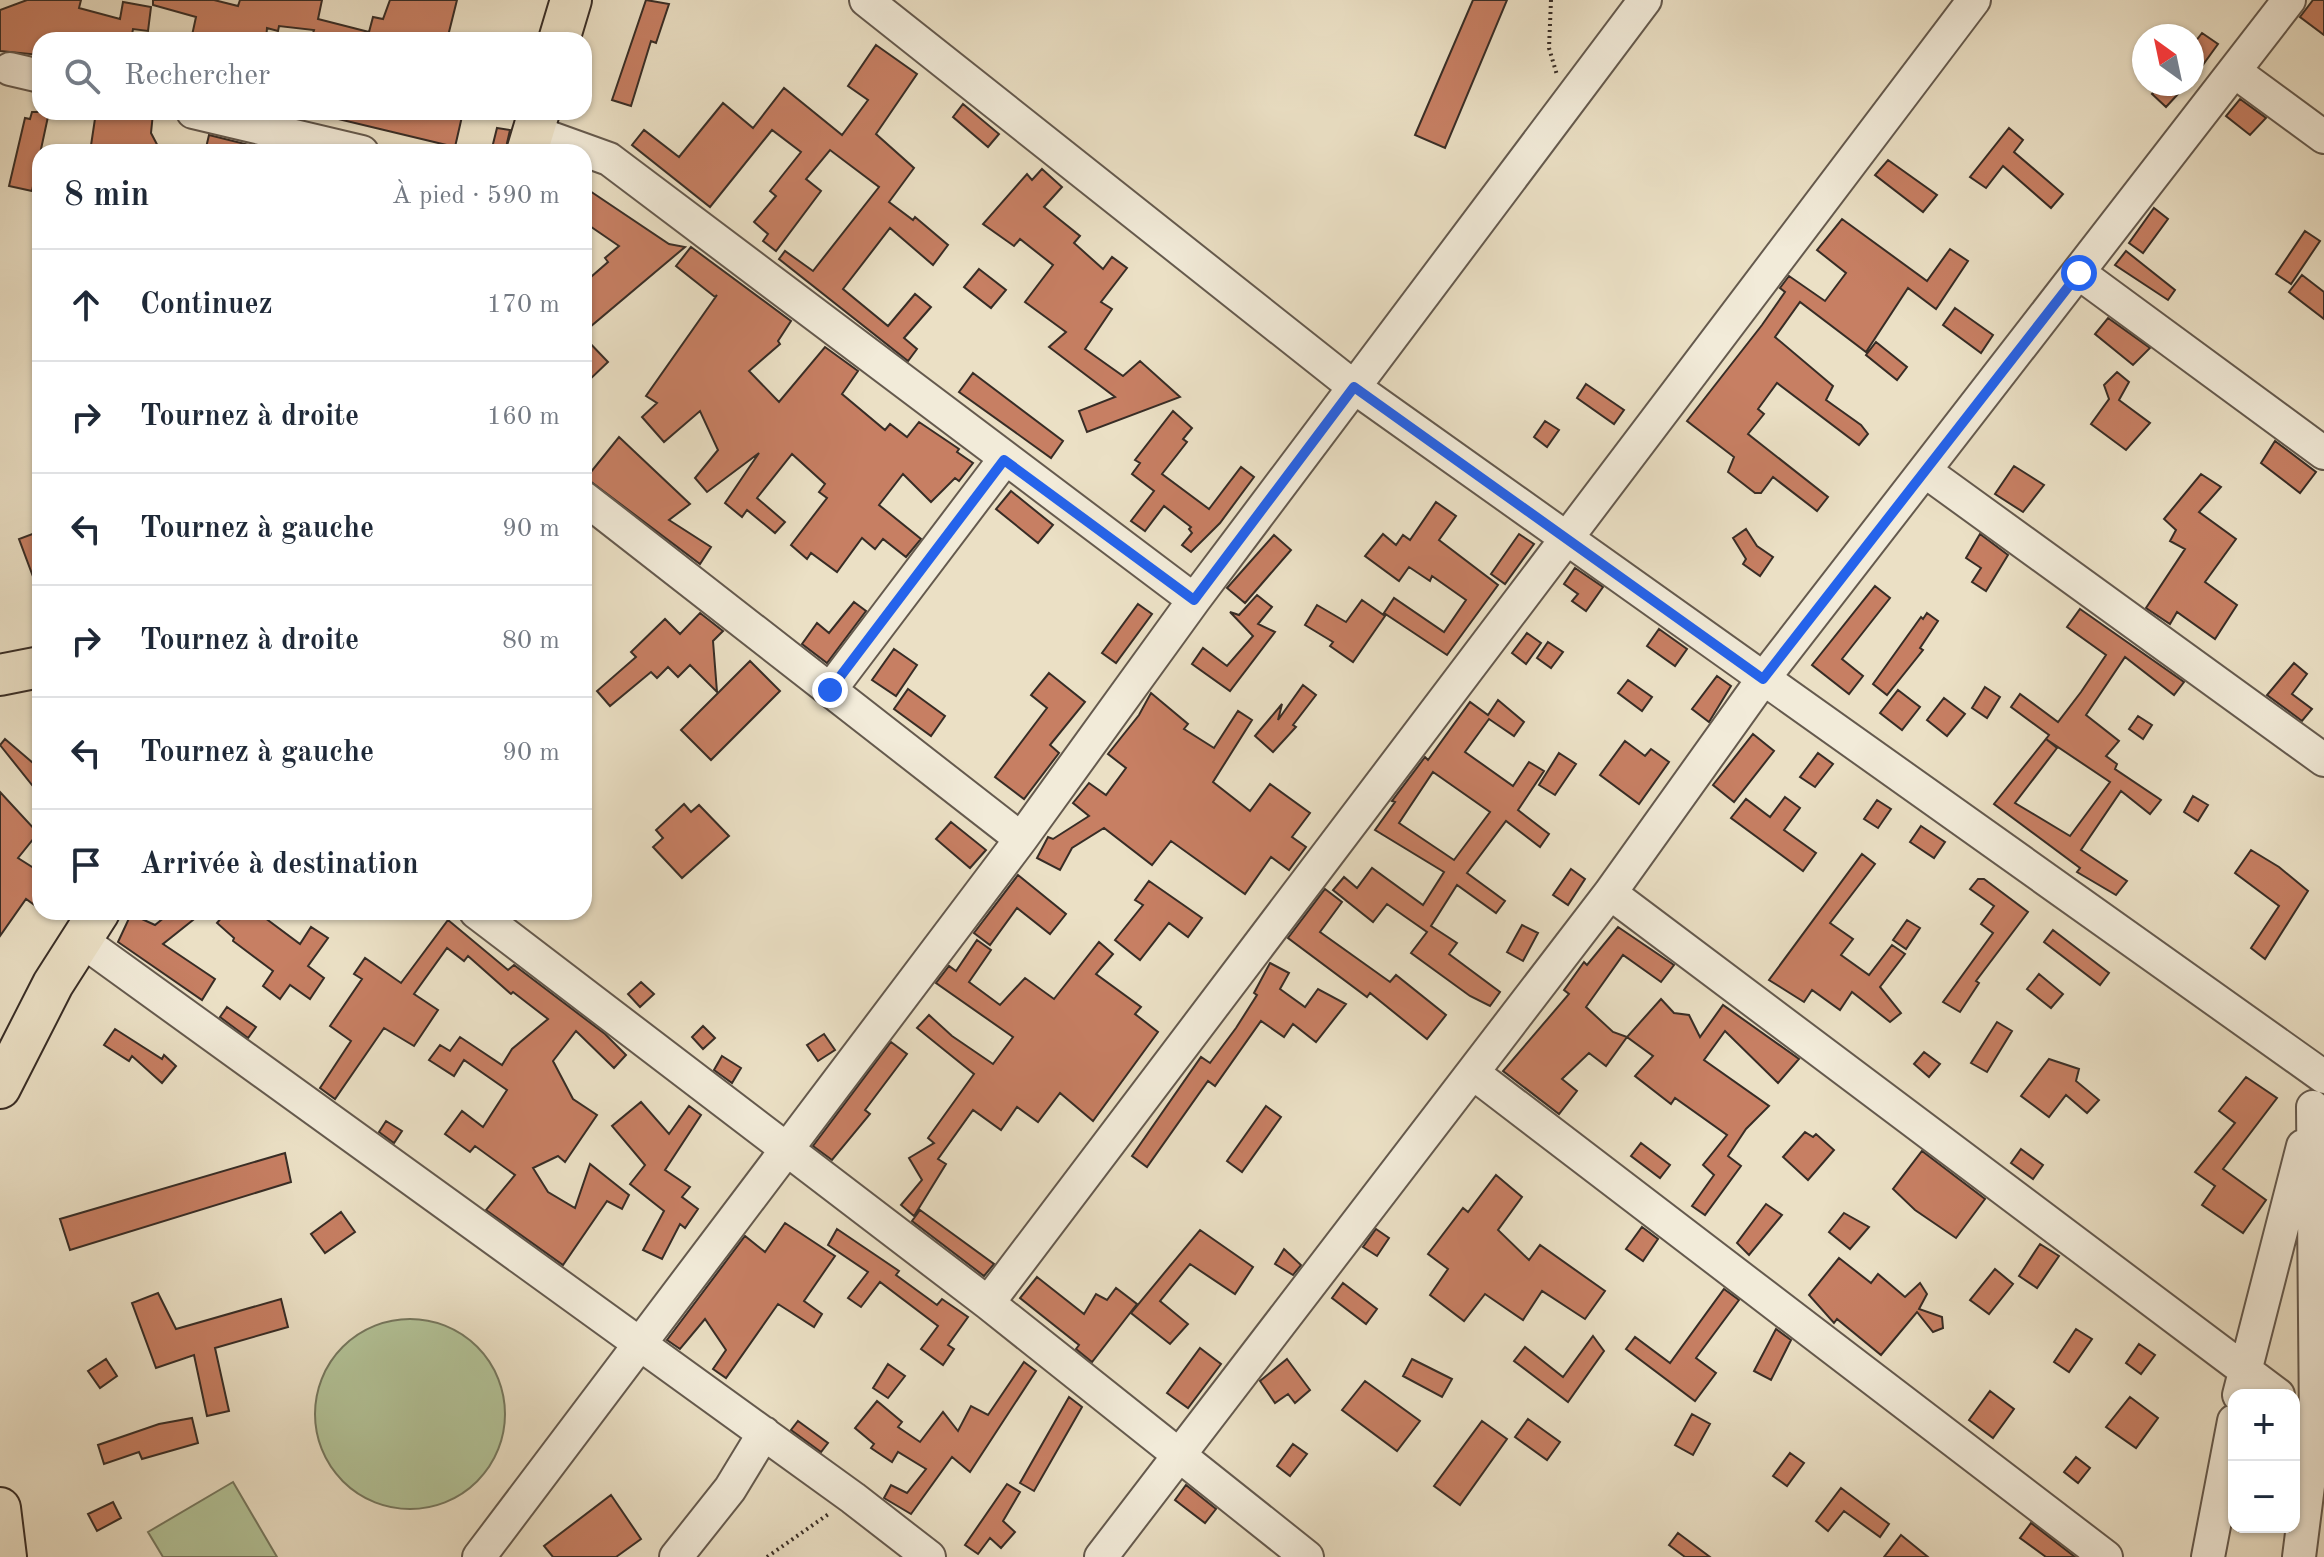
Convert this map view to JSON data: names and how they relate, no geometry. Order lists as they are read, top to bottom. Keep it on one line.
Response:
{"north":"top left","page":{"search":"Rechercher","heading":["8 min","À pied · 590 m"],"list":[["Continuez","170 m"],["Tournez à droite","160 m"],["Tournez à gauche","90 m"],["Tournez à droite","80 m"],["Tournez à gauche","90 m"],"Arrivée à destination"],"map_buttons":["+","−"]}}
